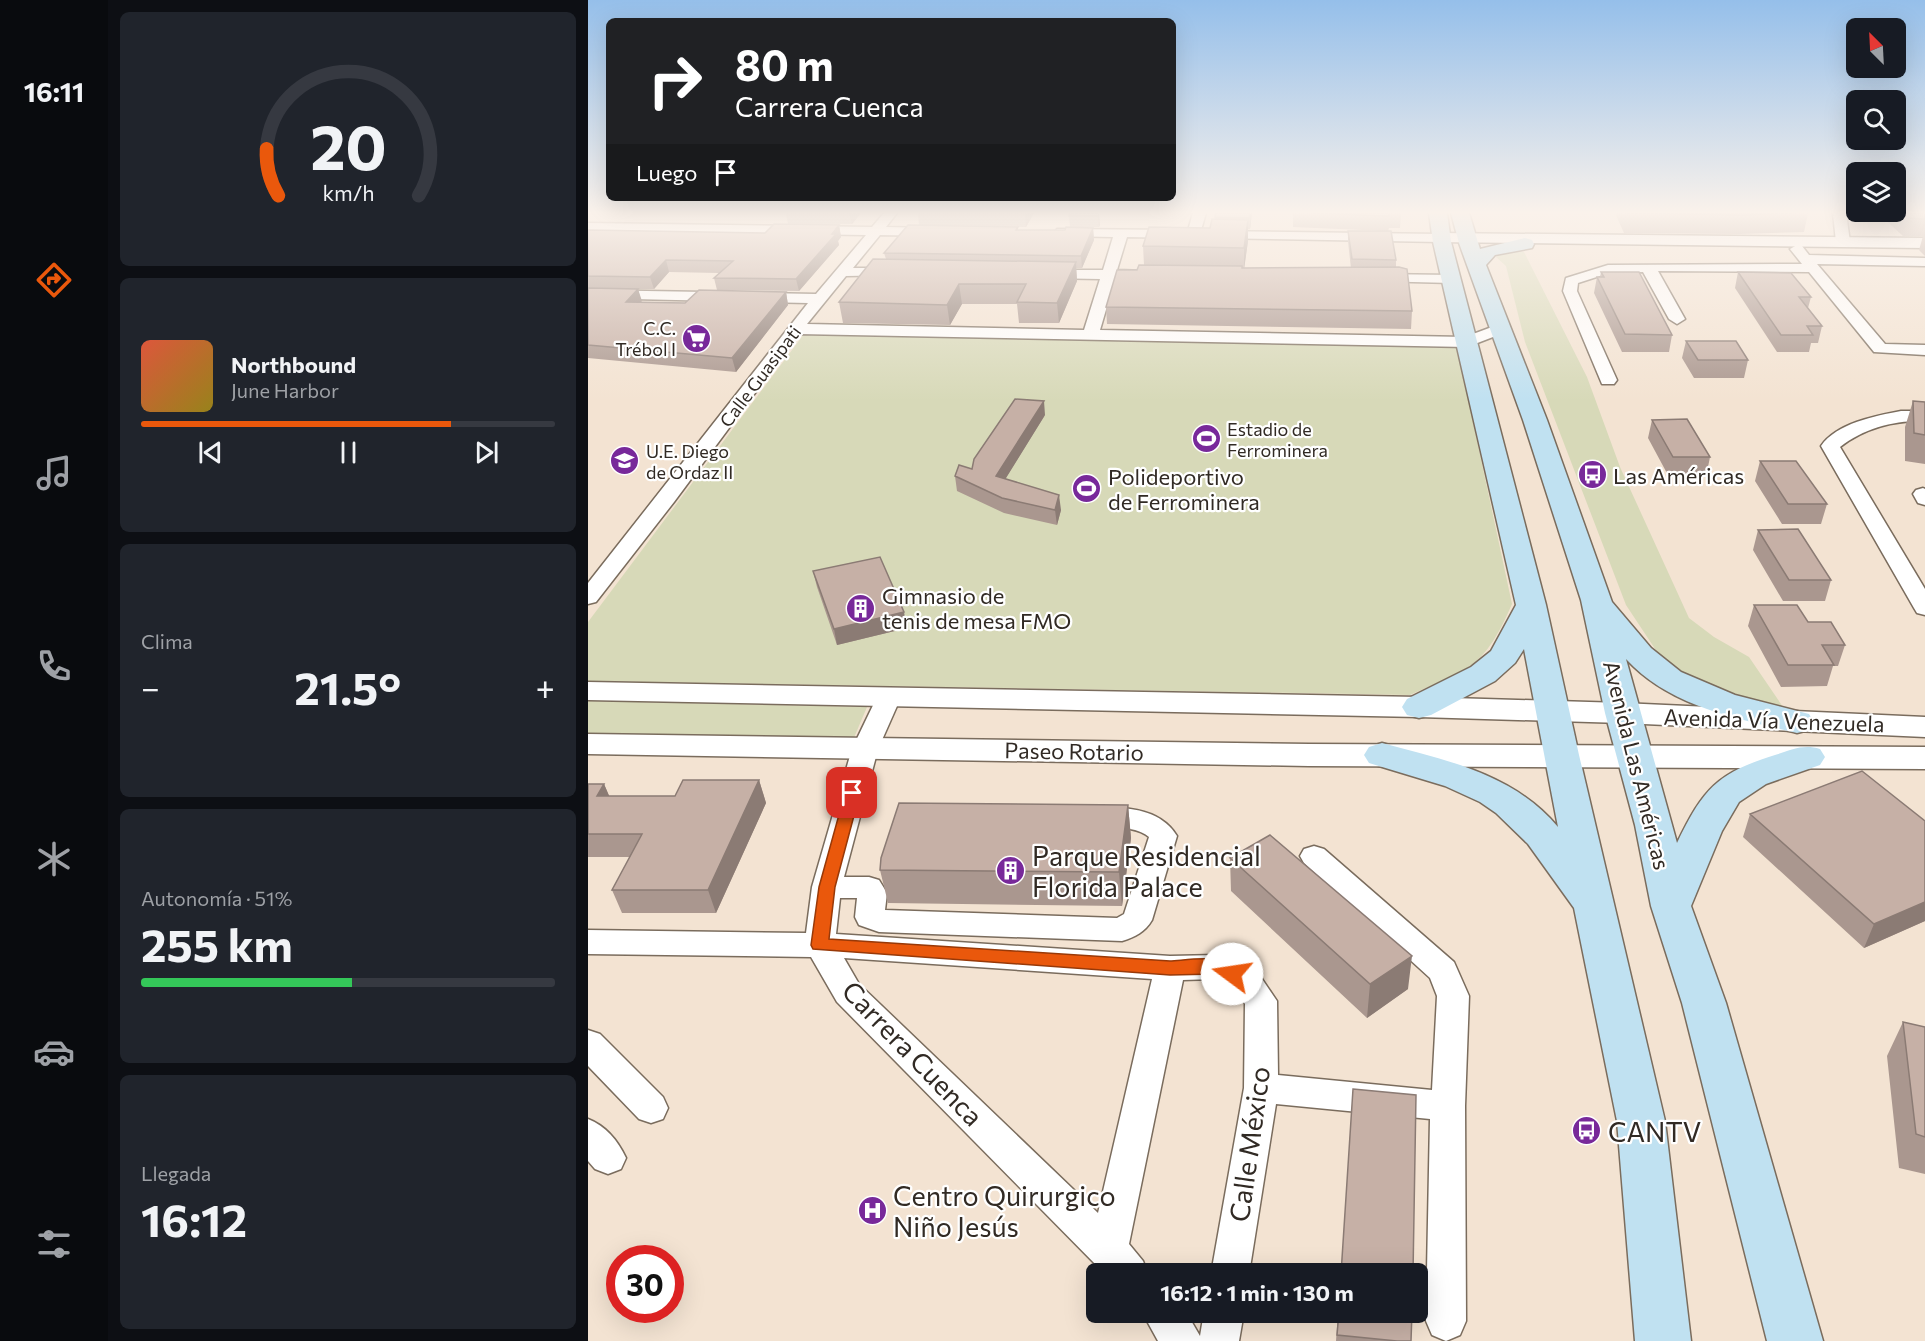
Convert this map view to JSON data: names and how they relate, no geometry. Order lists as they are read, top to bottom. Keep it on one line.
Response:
{"streets":{"main road":["Avenida Las Américas"],"street":["Calle Guasipati","Avenida Vía Venezuela","Paseo Rotario","Carrera Cuenca","Calle México"]},"crossings":[["Avenida Vía Venezuela","Paseo Rotario"],["Avenida Vía Venezuela","Avenida Las Américas"],["Paseo Rotario","Avenida Las Américas"]],"places":{"supermarket":["C.C. Trébol I"],"sports":["Estadio de Ferrominera","Polideportivo de Ferrominera"],"school or university":["U.E. Diego de Ordaz II"],"bus stop":["Las Américas","CANTV"],"building":["Gimnasio de tenis de mesa FMO","Parque Residencial Florida Palace"],"hospital":["Centro Quirurgico Niño Jesús"]},"north":"top left","page":{"tabs":"16:11","turn":["80 m","Carrera Cuenca"],"then":"Luego","song":["Northbound","June Harbor"],"tile":["Clima",["Autonomía · 51%","255 km"],["Llegada","16:12"]],"heat":["−","21.5°","+"],"limit":"30","trip":"16:12 · 1 min · 130 m","gauge":["20","km/h"]}}
